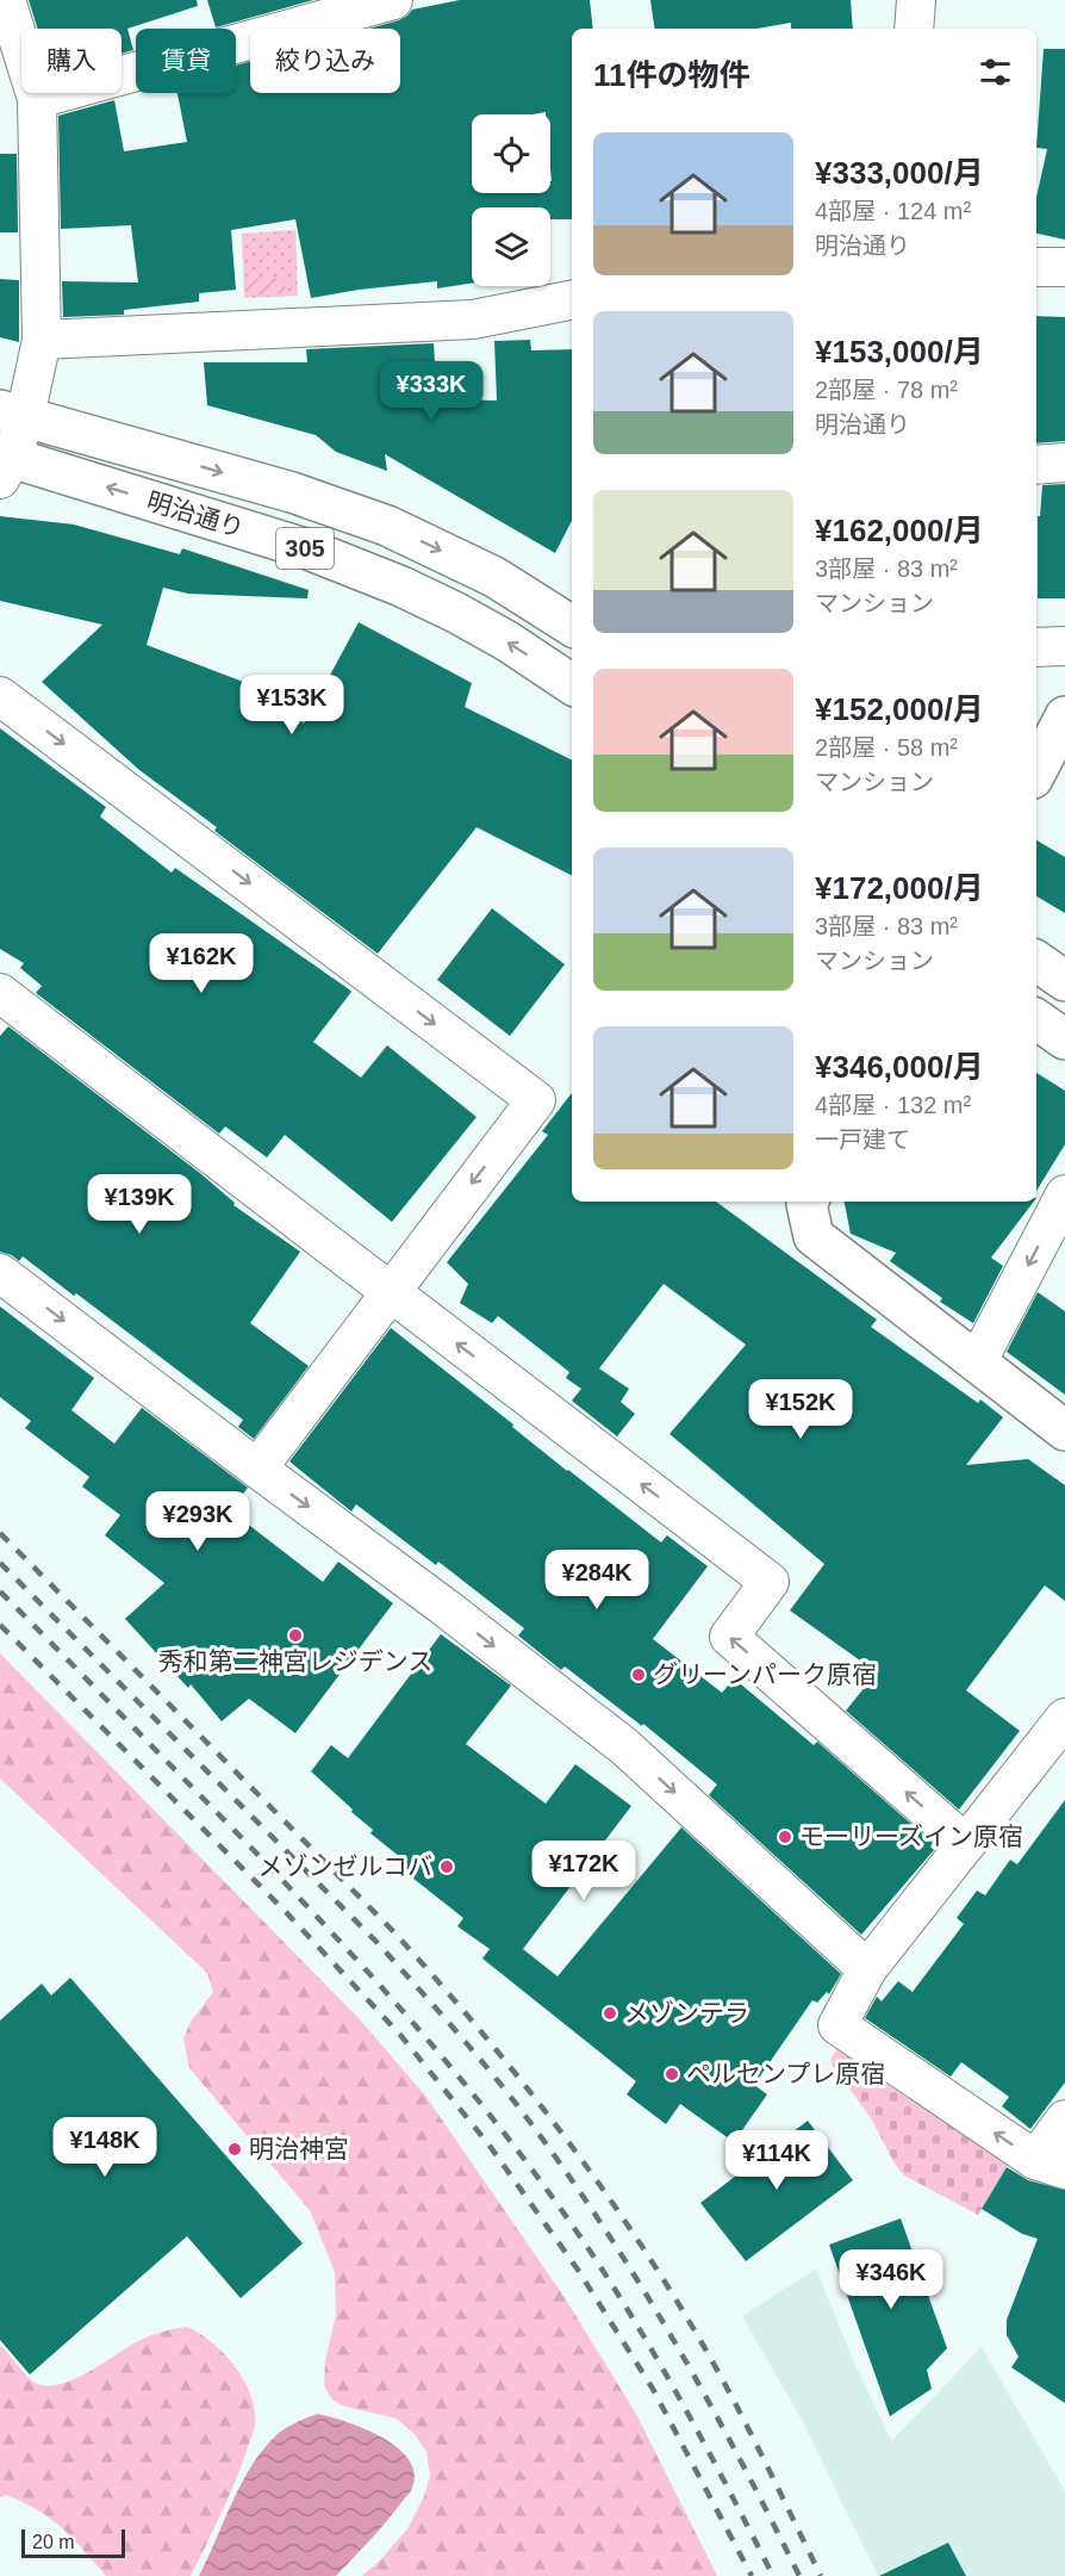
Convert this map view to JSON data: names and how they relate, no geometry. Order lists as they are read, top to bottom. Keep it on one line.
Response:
{"streets":{"main road":["明治通り","305"]},"places":["秀和第二神宮レジデンス","グリーンパーク原宿","モーリーズイン原宿","メゾンゼルコバ","メゾンテラ","ペルセンプレ原宿","明治神宮"],"scale_bar":"20 m","page":{"chip":["購入","賃貸","絞り込み"],"heading":"11件の物件","list":[{"name":"¥333,000/月","note":"4部屋 · 124 m² · 明治通り"},{"name":"¥153,000/月","note":"2部屋 · 78 m² · 明治通り"},{"name":"¥162,000/月","note":"3部屋 · 83 m² · マンション"},{"name":"¥152,000/月","note":"2部屋 · 58 m² · マンション"},{"name":"¥172,000/月","note":"3部屋 · 83 m² · マンション"},{"name":"¥346,000/月","note":"4部屋 · 132 m² · 一戸建て"}],"price":["¥333K","¥153K","¥162K","¥139K","¥152K","¥293K","¥284K","¥172K","¥148K","¥114K","¥346K"],"scale":"20 m"}}
